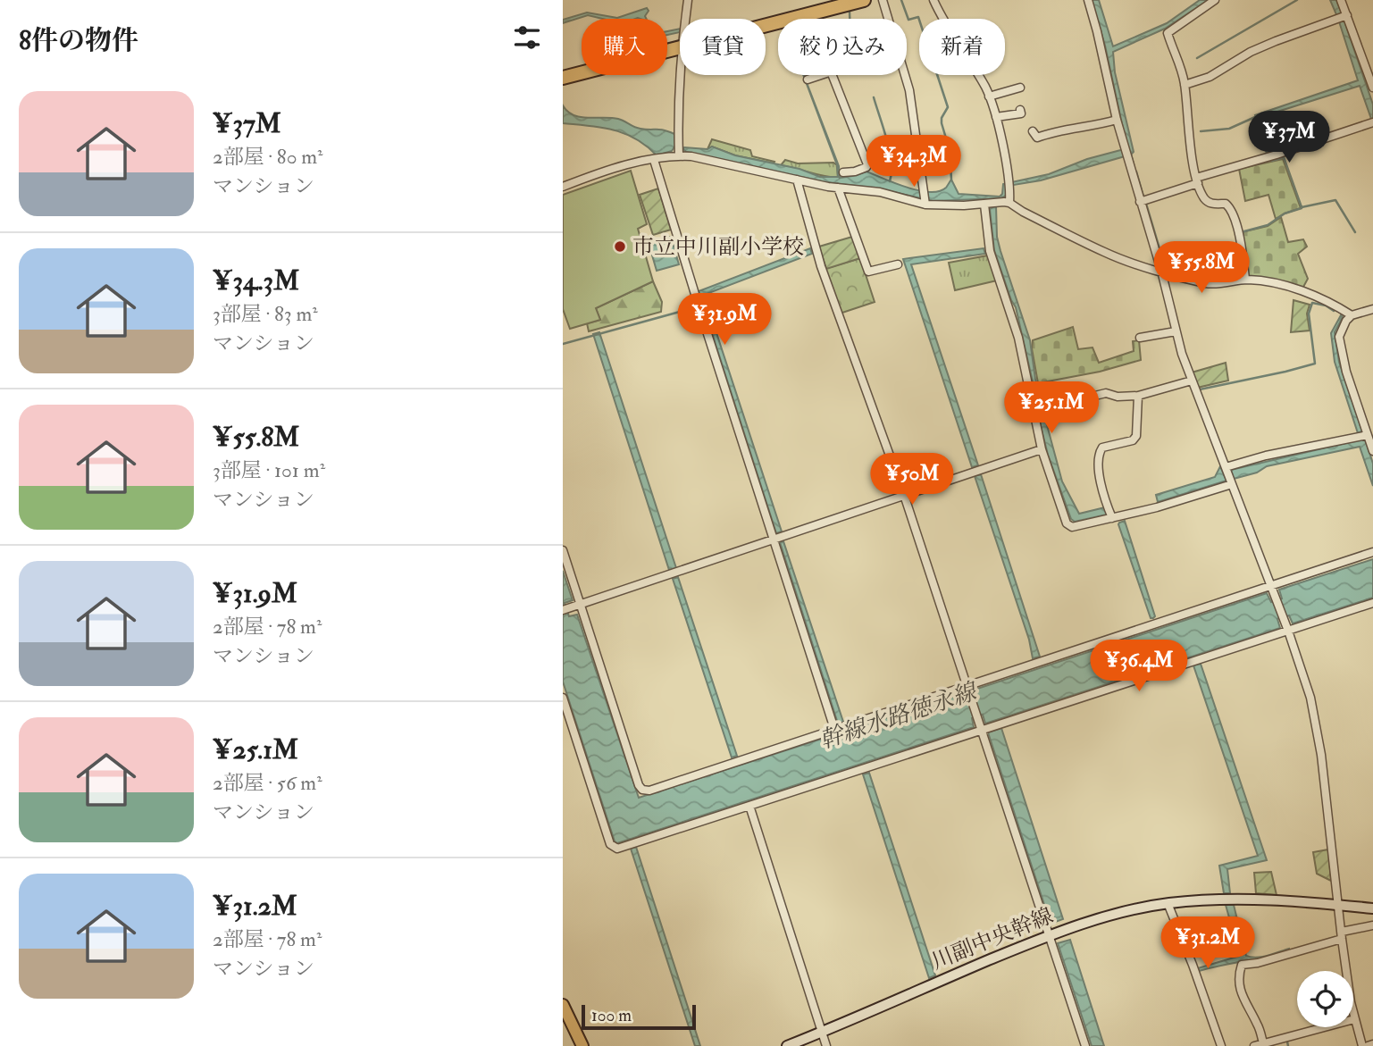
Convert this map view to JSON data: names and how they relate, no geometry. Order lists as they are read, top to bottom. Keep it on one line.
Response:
{"streets":{"street":["川副中央幹線"]},"water":["幹線水路徳永線"],"places":["市立中川副小学校"],"scale_bar":"100 m","page":{"heading":"8件の物件","chip":["購入","賃貸","絞り込み","新着"],"list":[{"name":"¥37M","note":"2部屋 · 80 m² · マンション"},{"name":"¥34.3M","note":"3部屋 · 83 m² · マンション"},{"name":"¥55.8M","note":"3部屋 · 101 m² · マンション"},{"name":"¥31.9M","note":"2部屋 · 78 m² · マンション"},{"name":"¥25.1M","note":"2部屋 · 56 m² · マンション"},{"name":"¥31.2M","note":"2部屋 · 78 m² · マンション"}],"price":["¥37M","¥34.3M","¥55.8M","¥31.9M","¥25.1M","¥50M","¥36.4M","¥31.2M"],"scale":"100 m"}}
